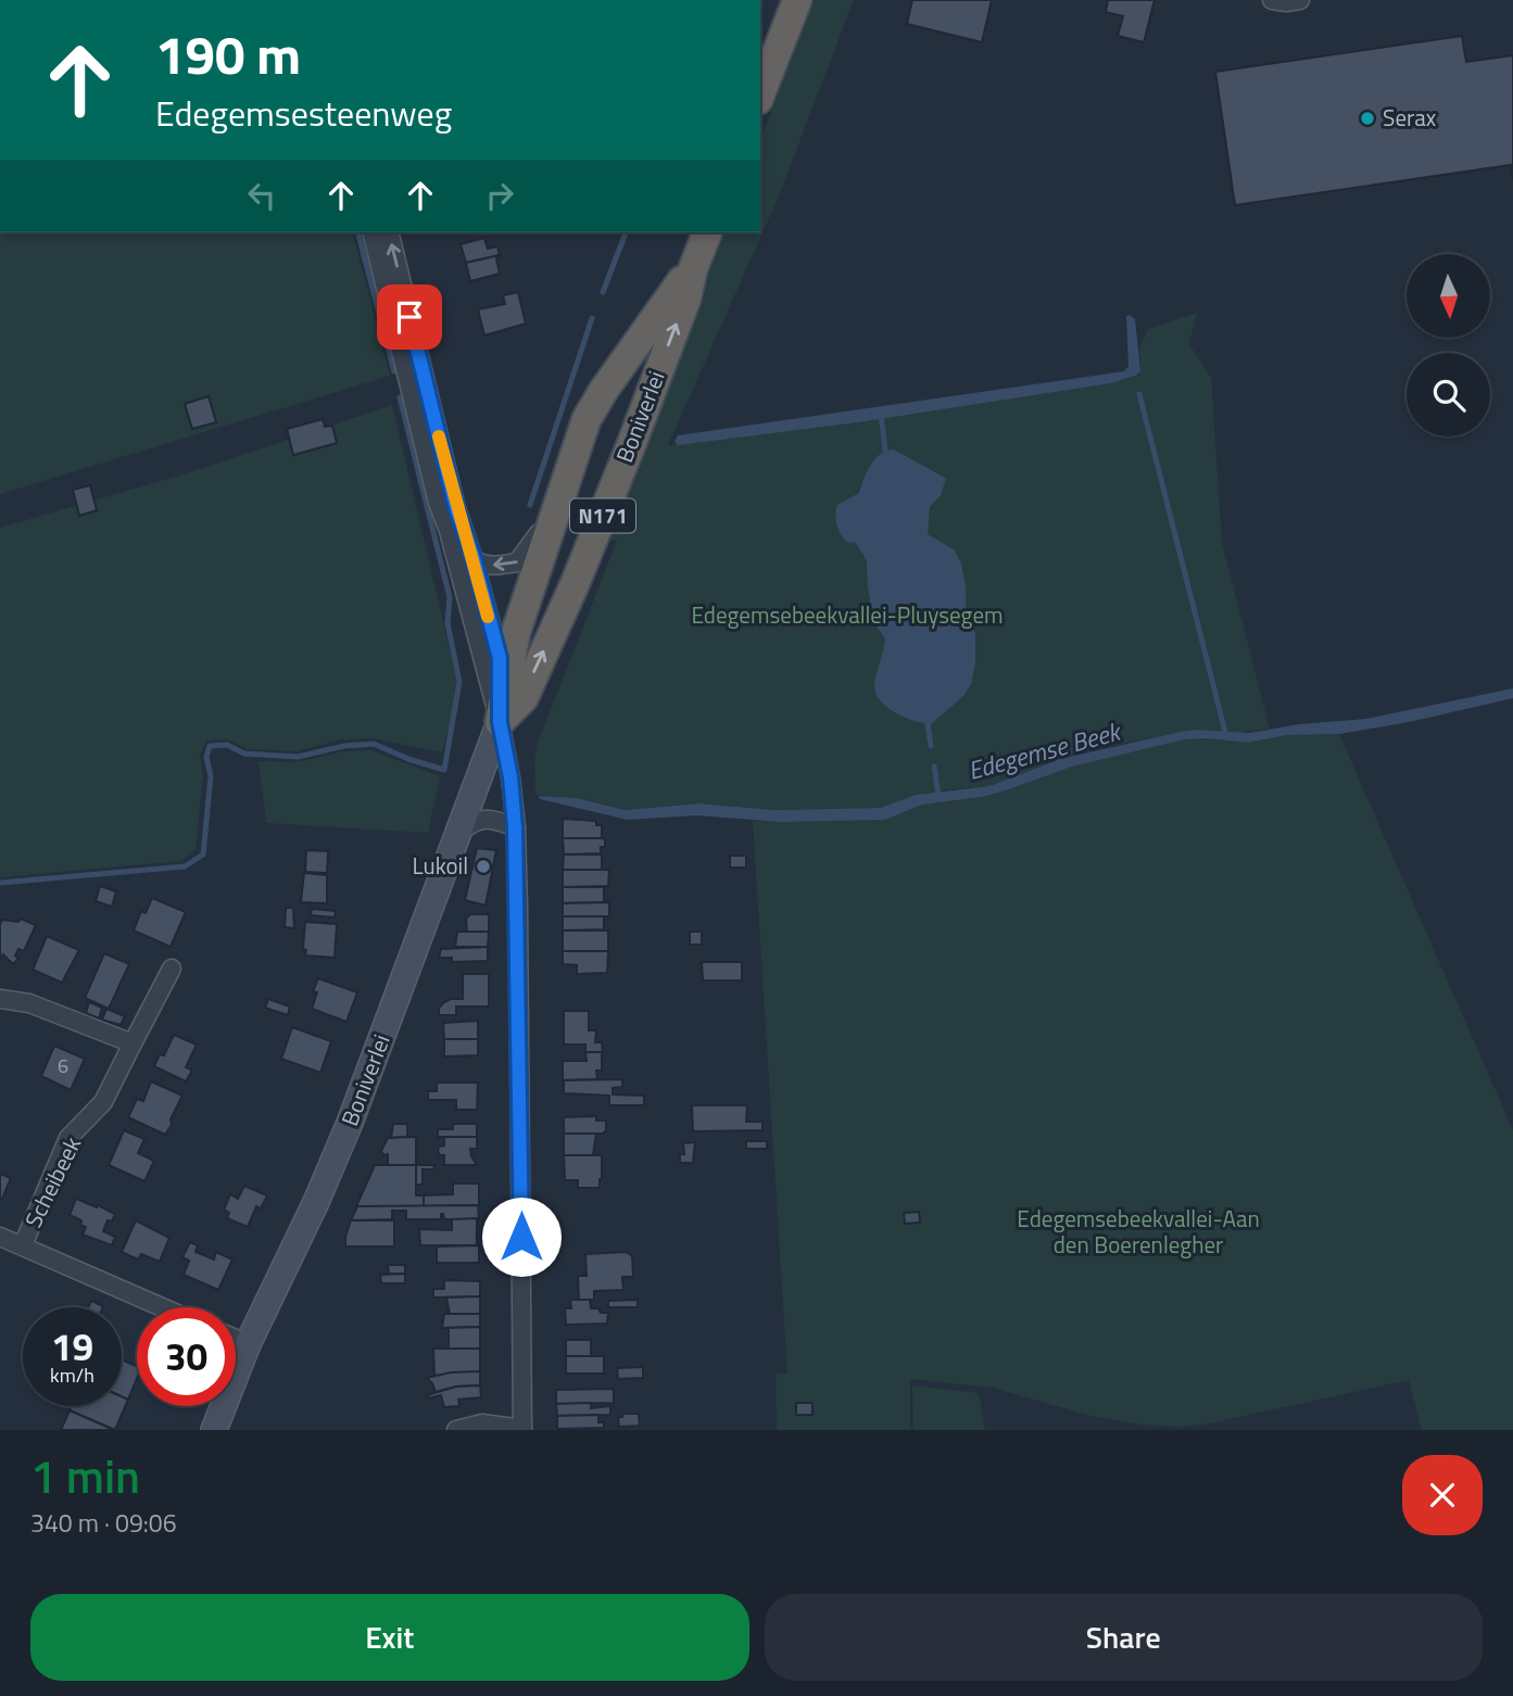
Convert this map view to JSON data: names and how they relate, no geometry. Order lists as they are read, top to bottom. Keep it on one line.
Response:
{"streets":{"highway":["Boniverlei","N171"],"street":["Scheibeek"]},"water":["Edegemse Beek"],"parks":["Edegemsebeekvallei-Pluysegem","Edegemsebeekvallei-Aan den Boerenlegher"],"places":["Serax","Lukoil"],"house_numbers":["6"],"north":"bottom","page":{"turn":["190 m","Edegemsesteenweg"],"speed":"19 km/h","limit":"30","heading":["1 min","340 m · 09:06"],"buttons":["Exit","Share"]}}
